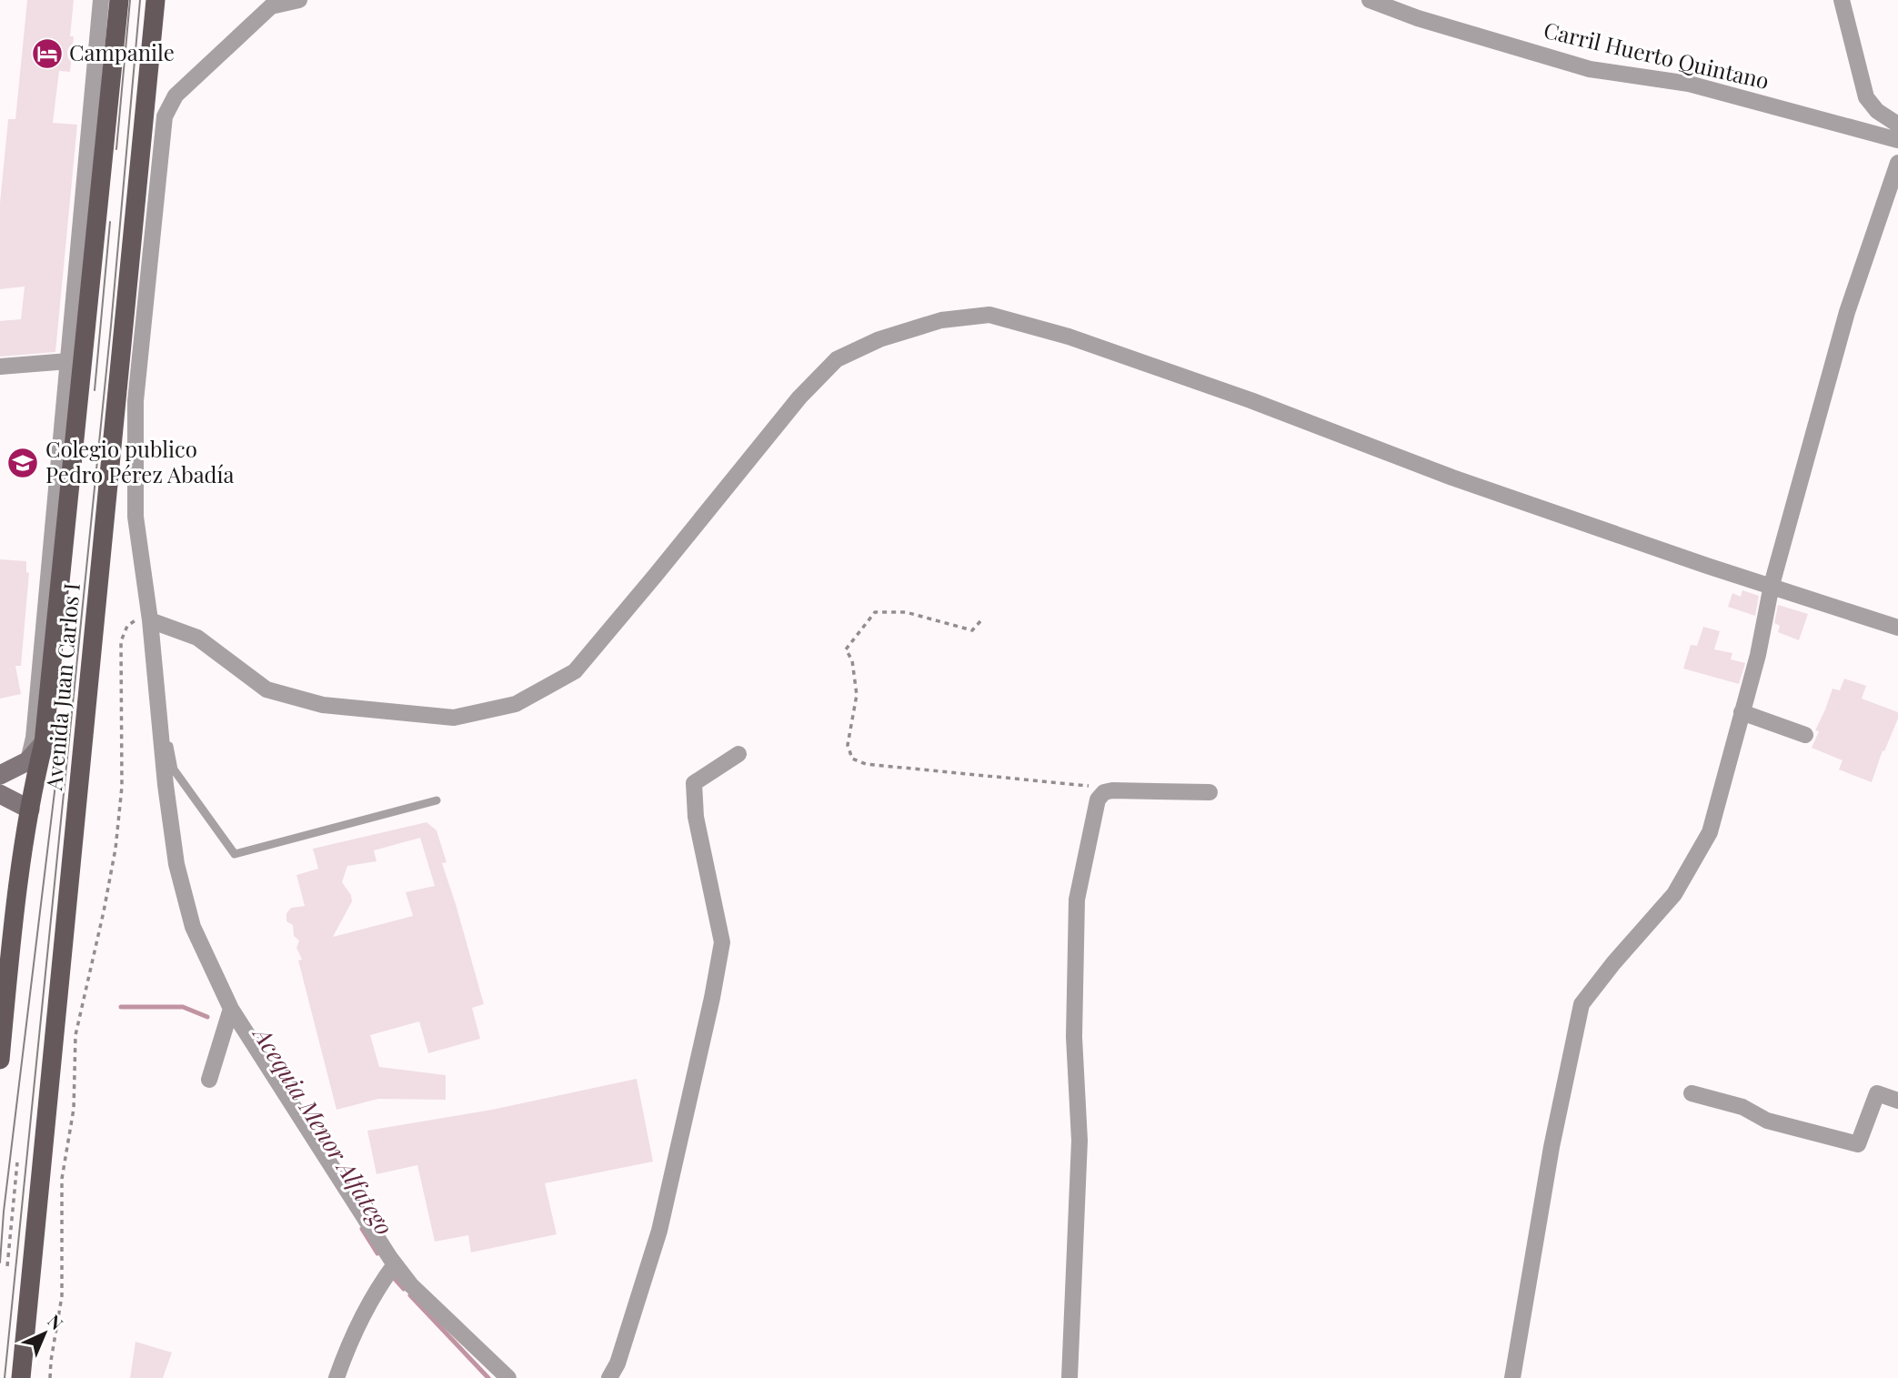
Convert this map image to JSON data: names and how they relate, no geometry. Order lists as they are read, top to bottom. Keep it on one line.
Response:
{"streets":{"main road":["Avenida Juan Carlos I"],"street":["Carril Huerto Quintano"]},"water":["Acequia Menor Alfatego"],"places":{"hotel":["Campanile"],"school or university":["Colegio publico Pedro Pérez Abadía"]},"north":"top right"}
